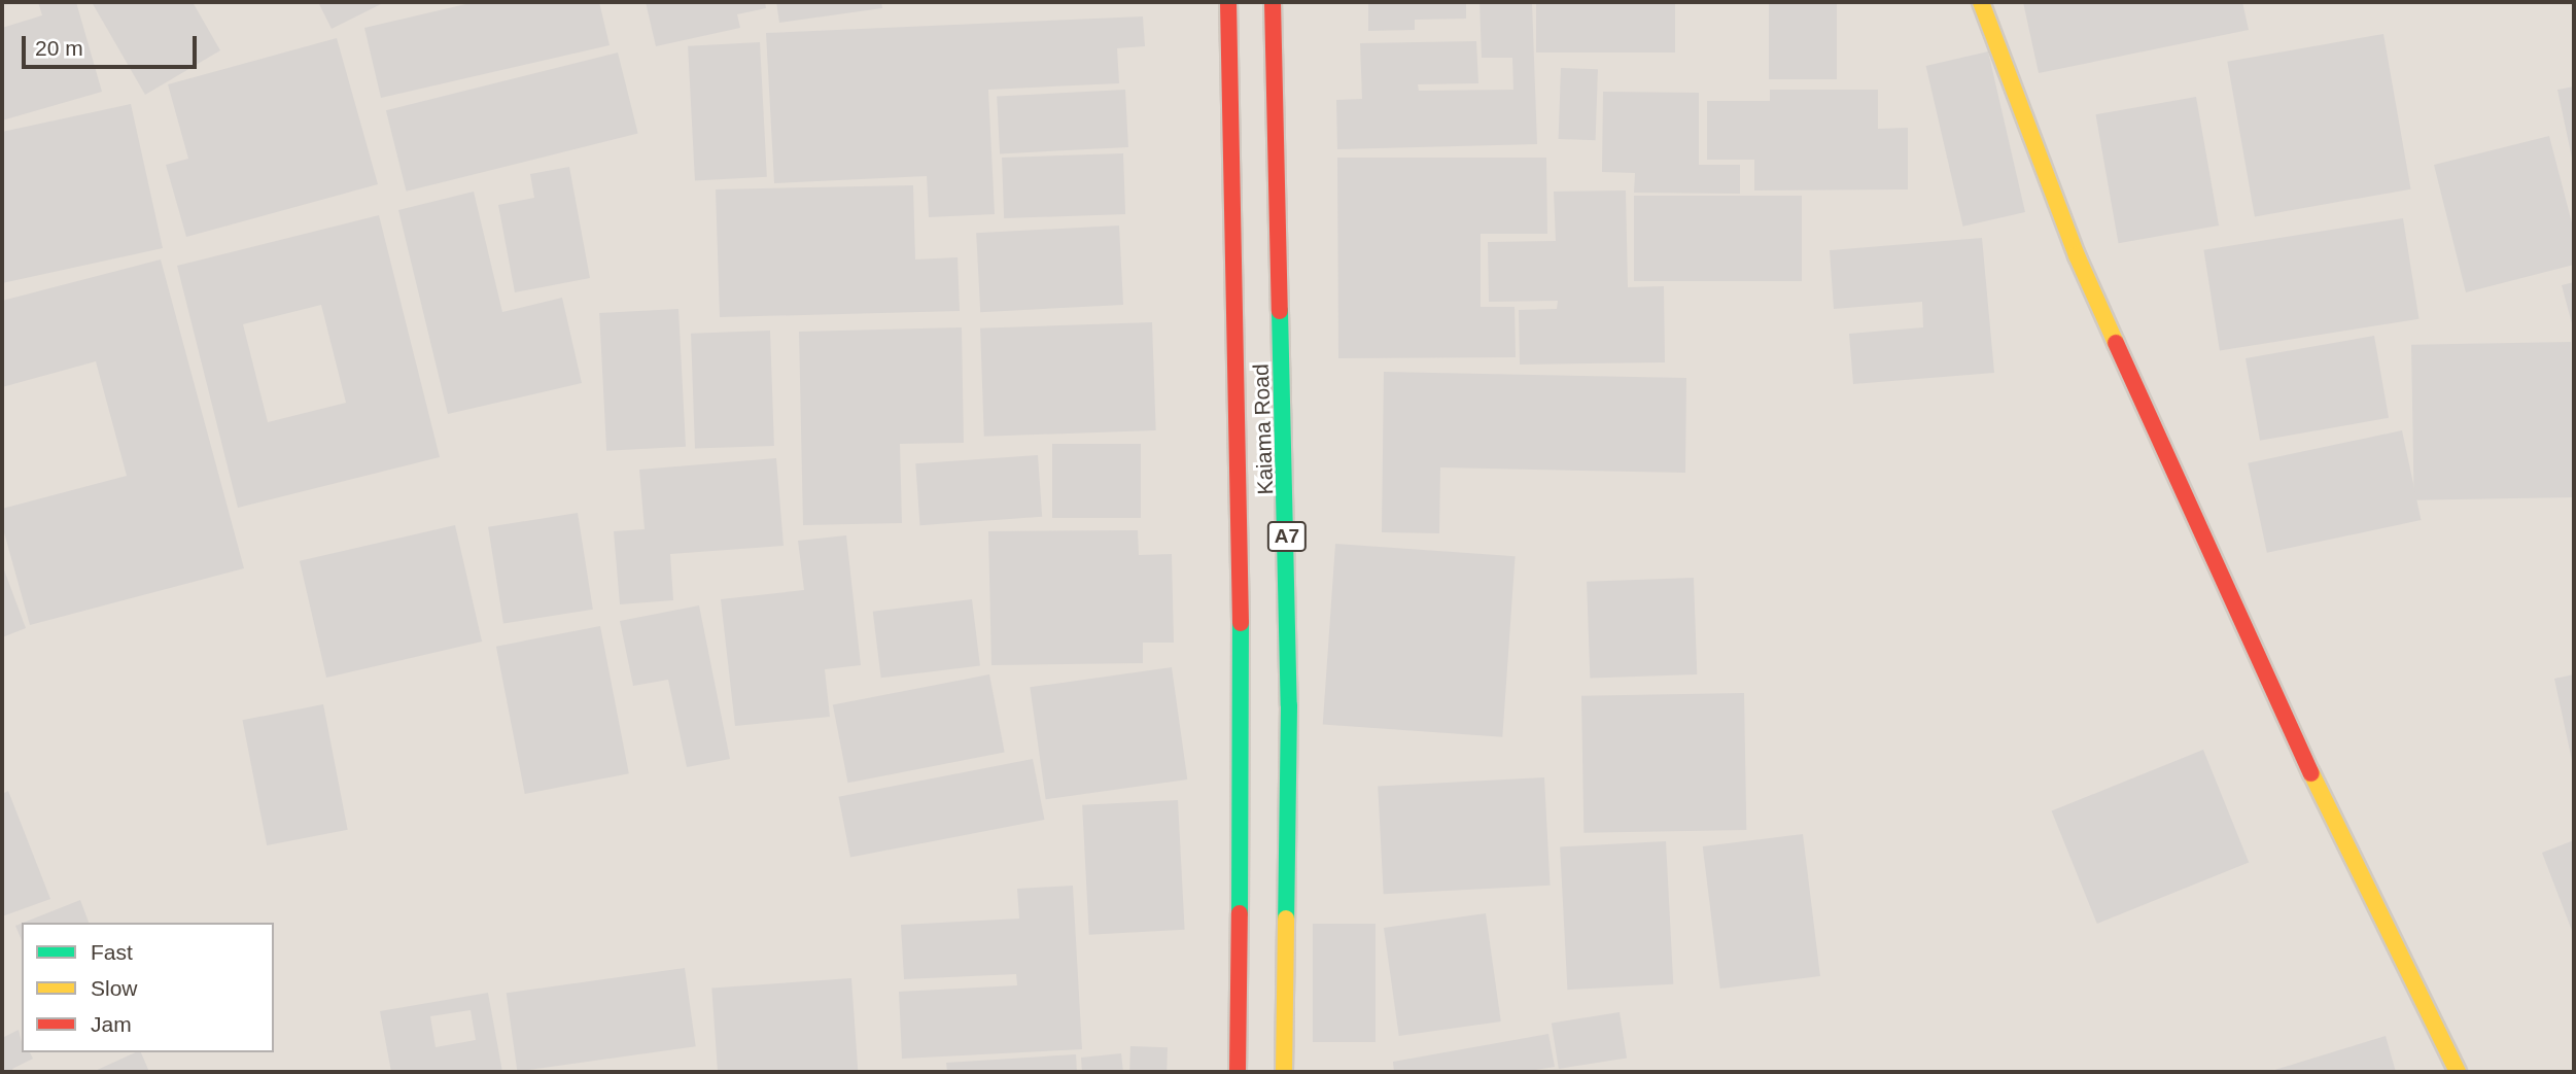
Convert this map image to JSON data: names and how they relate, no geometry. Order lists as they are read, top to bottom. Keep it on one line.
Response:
{"streets":{"main road":["Kaiama Road","A7"]},"legend":["Fast","Slow","Jam"],"scale_bar":"20 m"}
